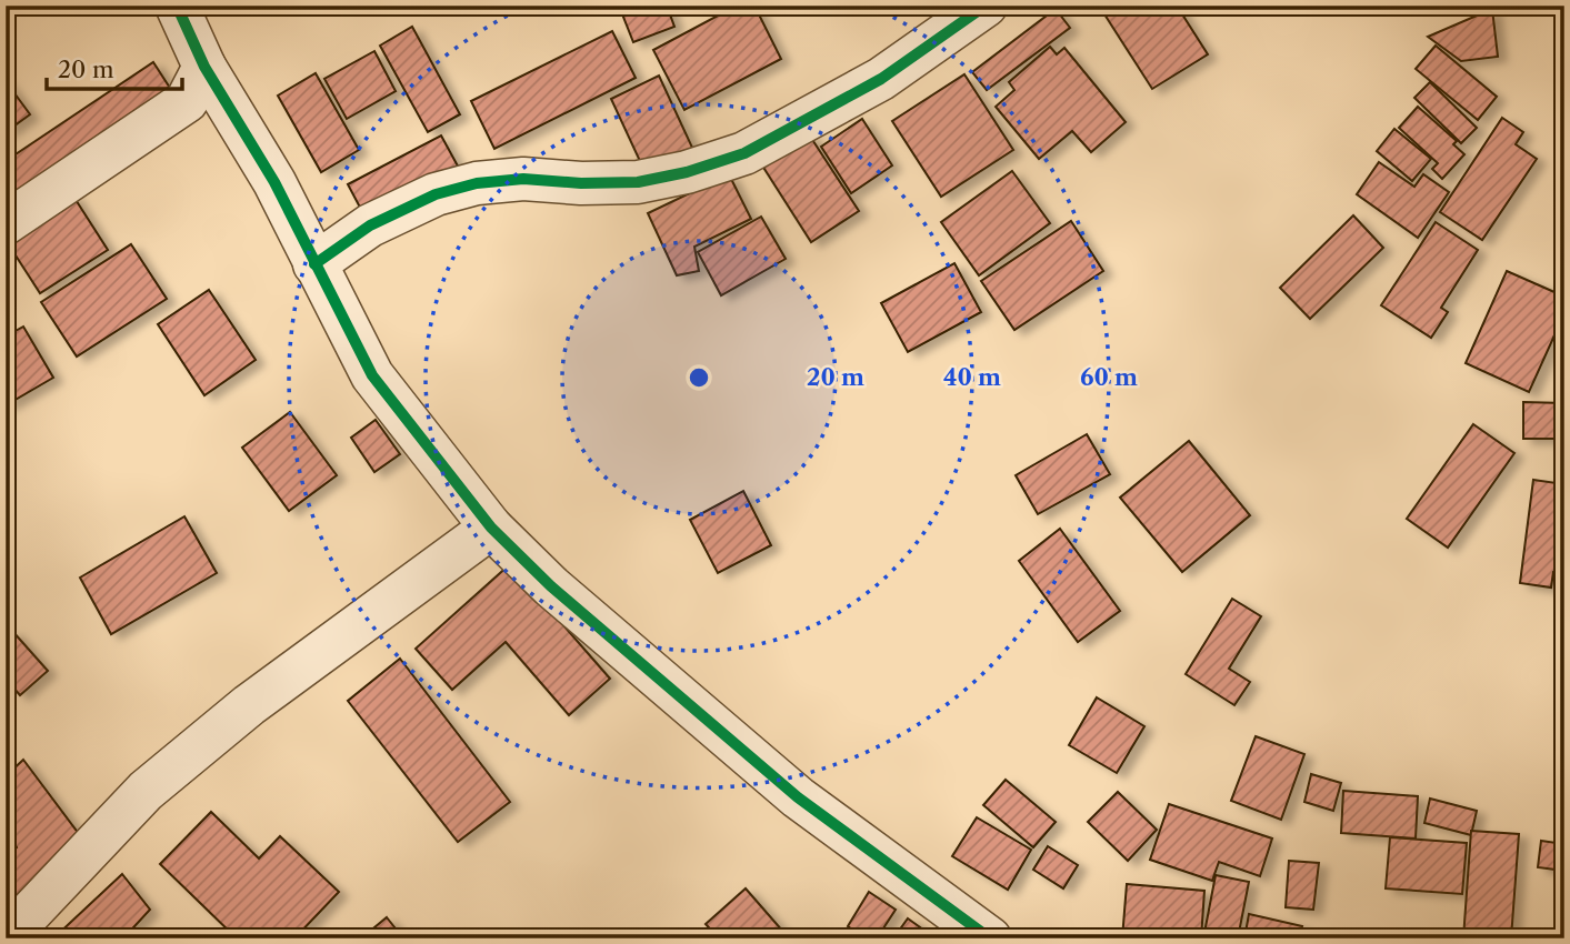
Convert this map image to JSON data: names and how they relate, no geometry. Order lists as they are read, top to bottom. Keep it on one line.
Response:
{"scale_bar":"20 m","rings":["20 m","40 m","60 m"]}
